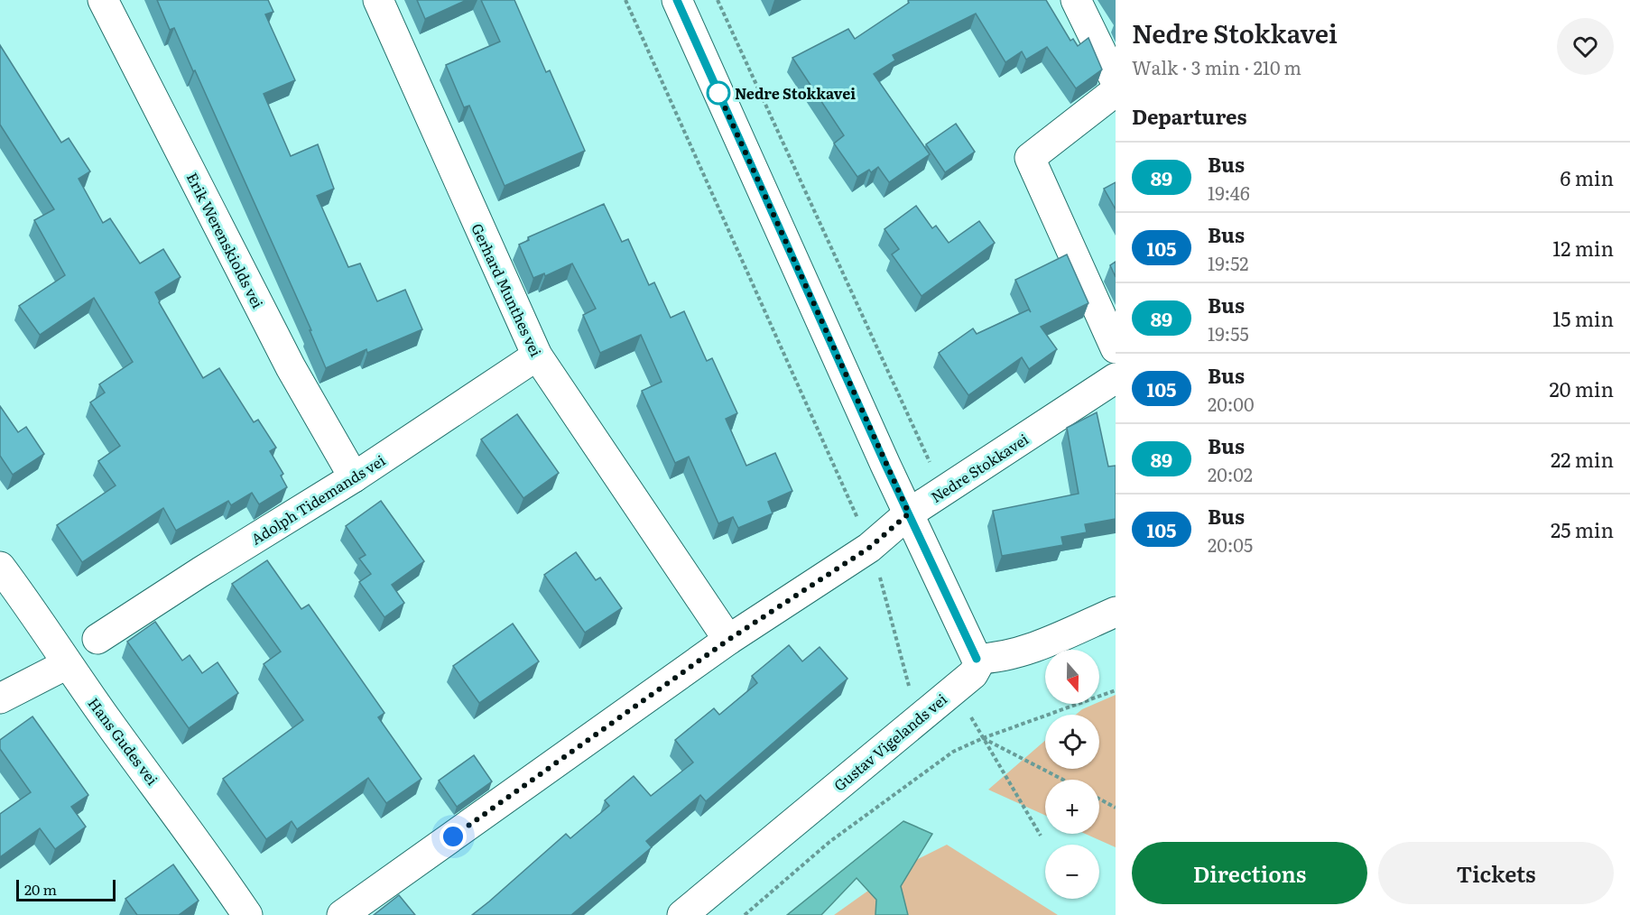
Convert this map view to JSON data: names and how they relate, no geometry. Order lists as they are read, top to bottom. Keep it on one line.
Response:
{"streets":{"street":["Erik Werenskiolds vei","Gerhard Munthes vei","Nedre Stokkavei","Adolph Tidemands vei","Hans Gudes vei","Gustav Vigelands vei"]},"crossings":[["Erik Werenskiolds vei","Adolph Tidemands vei"],["Gerhard Munthes vei","Nedre Stokkavei"],["Gerhard Munthes vei","Adolph Tidemands vei"]],"places":["Nedre Stokkavei"],"lines":["bus line 89"],"scale_bar":"20 m","north":"bottom","page":{"heading":[["Nedre Stokkavei","Walk · 3 min · 210 m"],"Departures"],"list":[{"mark":"89","name":"Bus","note":"19:46","value":"6 min"},{"mark":"105","name":"Bus","note":"19:52","value":"12 min"},{"mark":"89","name":"Bus","note":"19:55","value":"15 min"},{"mark":"105","name":"Bus","note":"20:00","value":"20 min"},{"mark":"89","name":"Bus","note":"20:02","value":"22 min"},{"mark":"105","name":"Bus","note":"20:05","value":"25 min"}],"map_buttons":["+","−"],"buttons":["Directions","Tickets"],"scale":"20 m"}}
